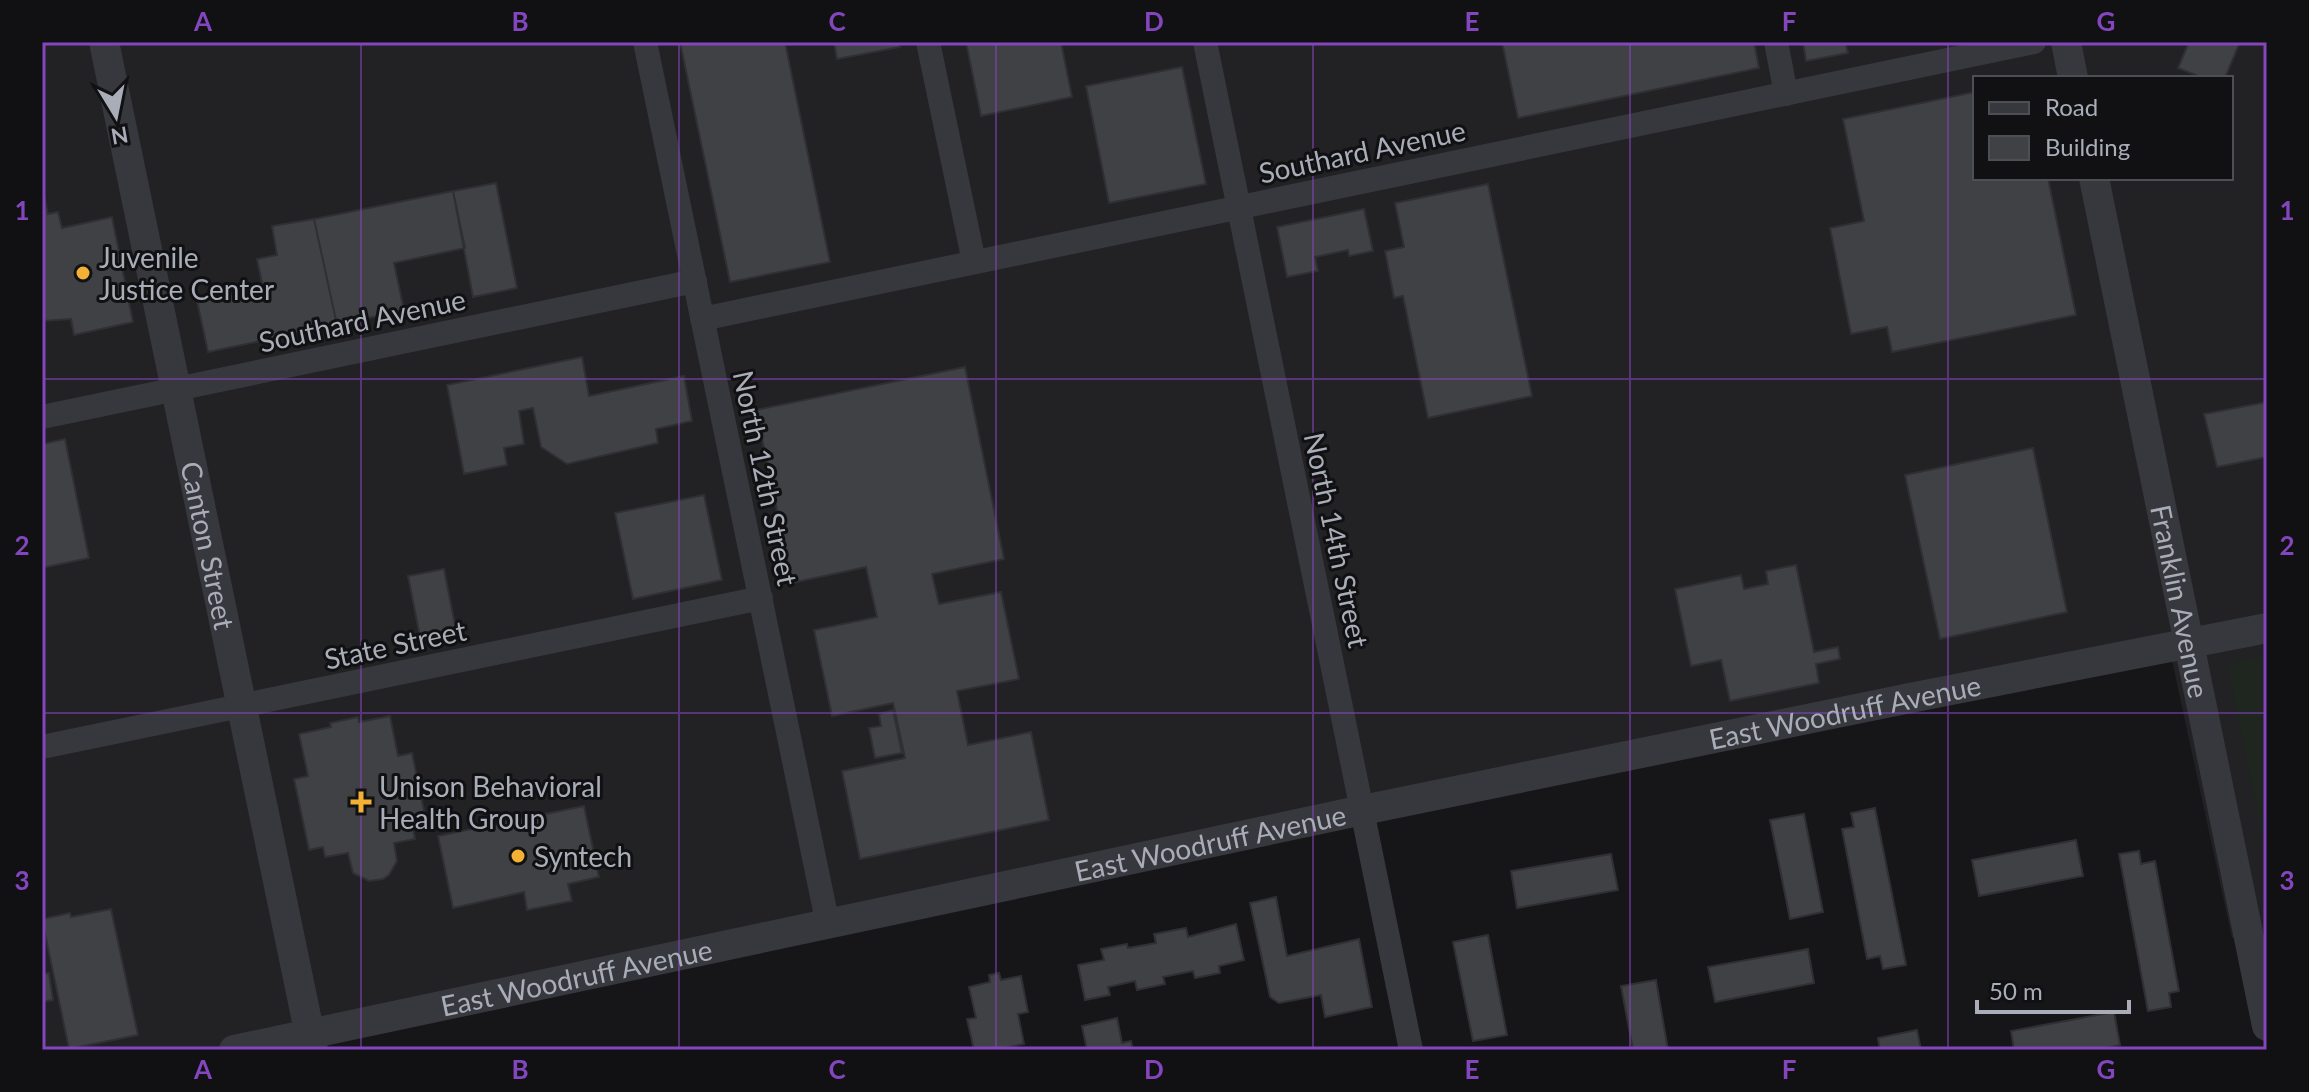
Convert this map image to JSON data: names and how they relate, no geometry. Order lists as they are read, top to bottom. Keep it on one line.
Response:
{"streets":{"street":["Southard Avenue","North 12th Street","North 14th Street","Canton Street","Franklin Avenue","State Street","East Woodruff Avenue"]},"crossings":[["Southard Avenue","North 12th Street"],["Southard Avenue","North 14th Street"],["Southard Avenue","Canton Street"],["North 12th Street","State Street"],["North 12th Street","East Woodruff Avenue"],["North 14th Street","East Woodruff Avenue"],["Canton Street","State Street"],["Canton Street","East Woodruff Avenue"],["Franklin Avenue","East Woodruff Avenue"]],"places":{"other":["Juvenile Justice Center","Syntech"],"health":["Unison Behavioral Health Group"]},"legend":["Road","Building"],"scale_bar":"50 m","north":"bottom","grid":{"columns":["A","B","C","D","E","F","G"],"rows":["1","2","3"]}}
